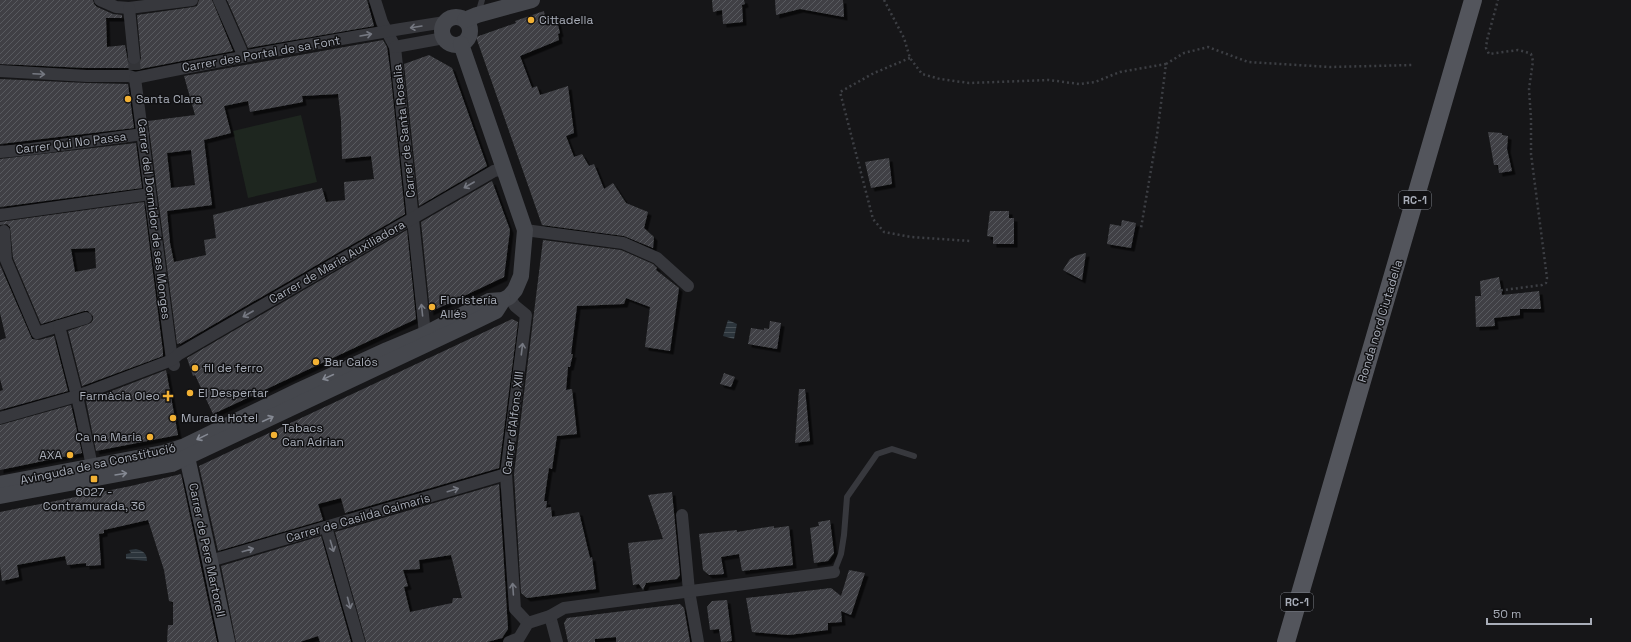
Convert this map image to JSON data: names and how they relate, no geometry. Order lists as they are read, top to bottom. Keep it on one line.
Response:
{"streets":{"main road":["RC-1","Ronda nord Ciutadella"],"street":["Carrer des Portal de sa Font","Carrer de Santa Rosalia","Carrer Qui No Passa","Carrer del Dormidor de ses Monges","Carrer de Maria Auxiliadora","Carrer d'Alfons XIII","Avinguda de sa Constitució","Carrer de Casilda Caimaris","Carrer de Pere Martorell"]},"crossings":[["Carrer des Portal de sa Font","Carrer de Santa Rosalia"],["Carrer des Portal de sa Font","Carrer del Dormidor de ses Monges"],["Carrer de Santa Rosalia","Carrer de Maria Auxiliadora"],["Carrer de Santa Rosalia","Avinguda de sa Constitució"],["Carrer Qui No Passa","Carrer del Dormidor de ses Monges"],["Carrer del Dormidor de ses Monges","Carrer de Maria Auxiliadora"],["Carrer d'Alfons XIII","Avinguda de sa Constitució"],["Carrer d'Alfons XIII","Carrer de Casilda Caimaris"],["Avinguda de sa Constitució","Carrer de Pere Martorell"],["Carrer de Casilda Caimaris","Carrer de Pere Martorell"]],"one_way":["Carrer de Maria Auxiliadora","Carrer d'Alfons XIII","Carrer de Casilda Caimaris"],"places":{"other":["Cittadella","Santa Clara","Floristería Allés","Bar Calós","fil de ferro","El Despertar","Murada Hotel","Tabacs Can Adrian","Ca na Maria","AXA"],"health":["Farmàcia Oleo"],"transit":["6027 - Contramurada, 36"]},"scale_bar":"50 m"}
